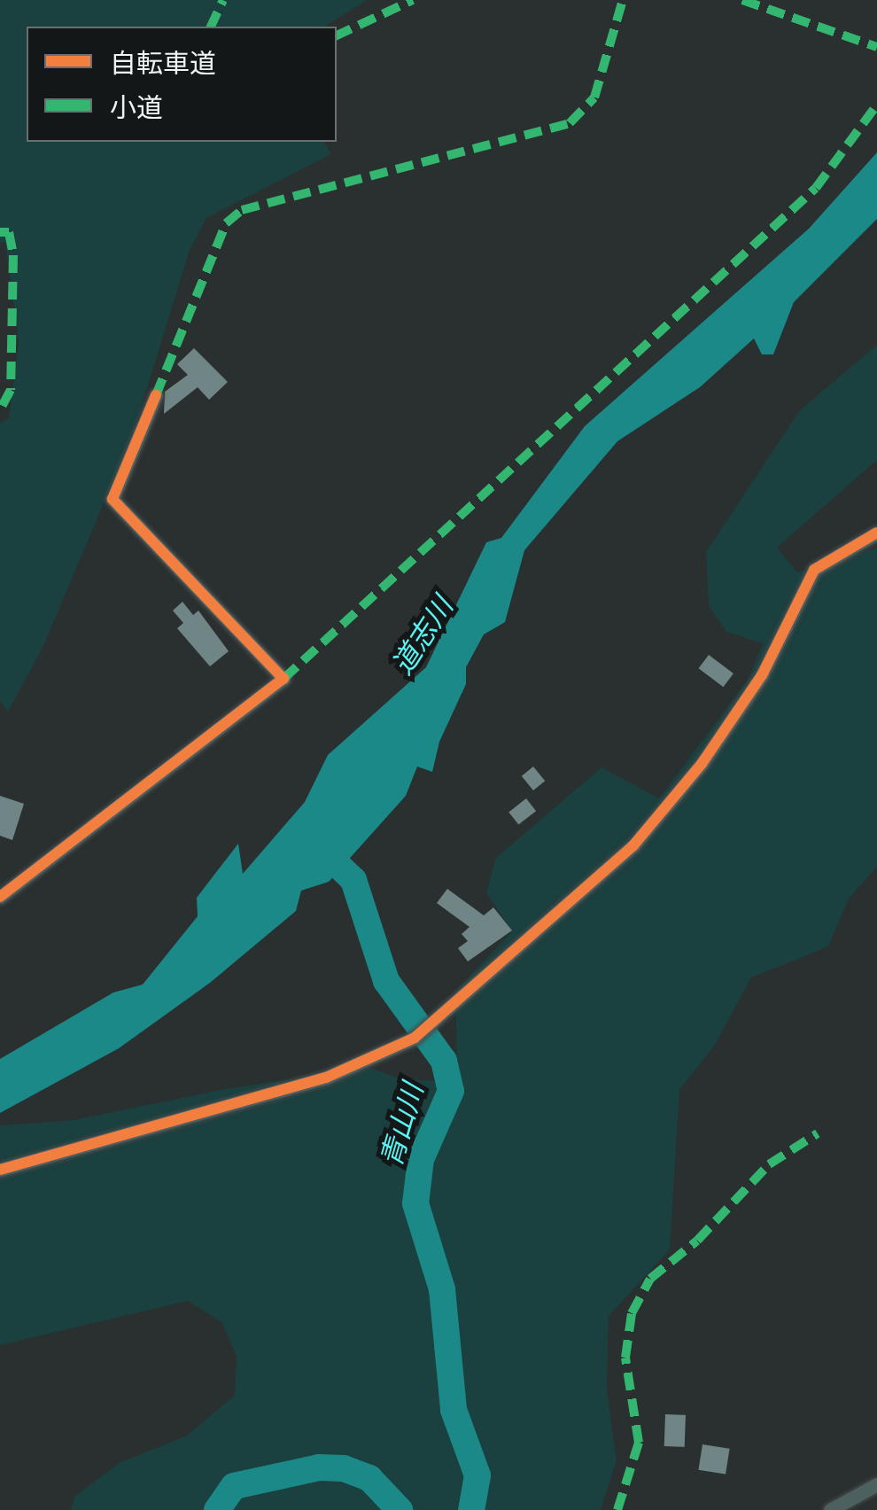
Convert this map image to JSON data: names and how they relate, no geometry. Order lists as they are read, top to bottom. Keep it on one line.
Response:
{"water":["道志川","青山川"],"legend":["自転車道","小道"]}
